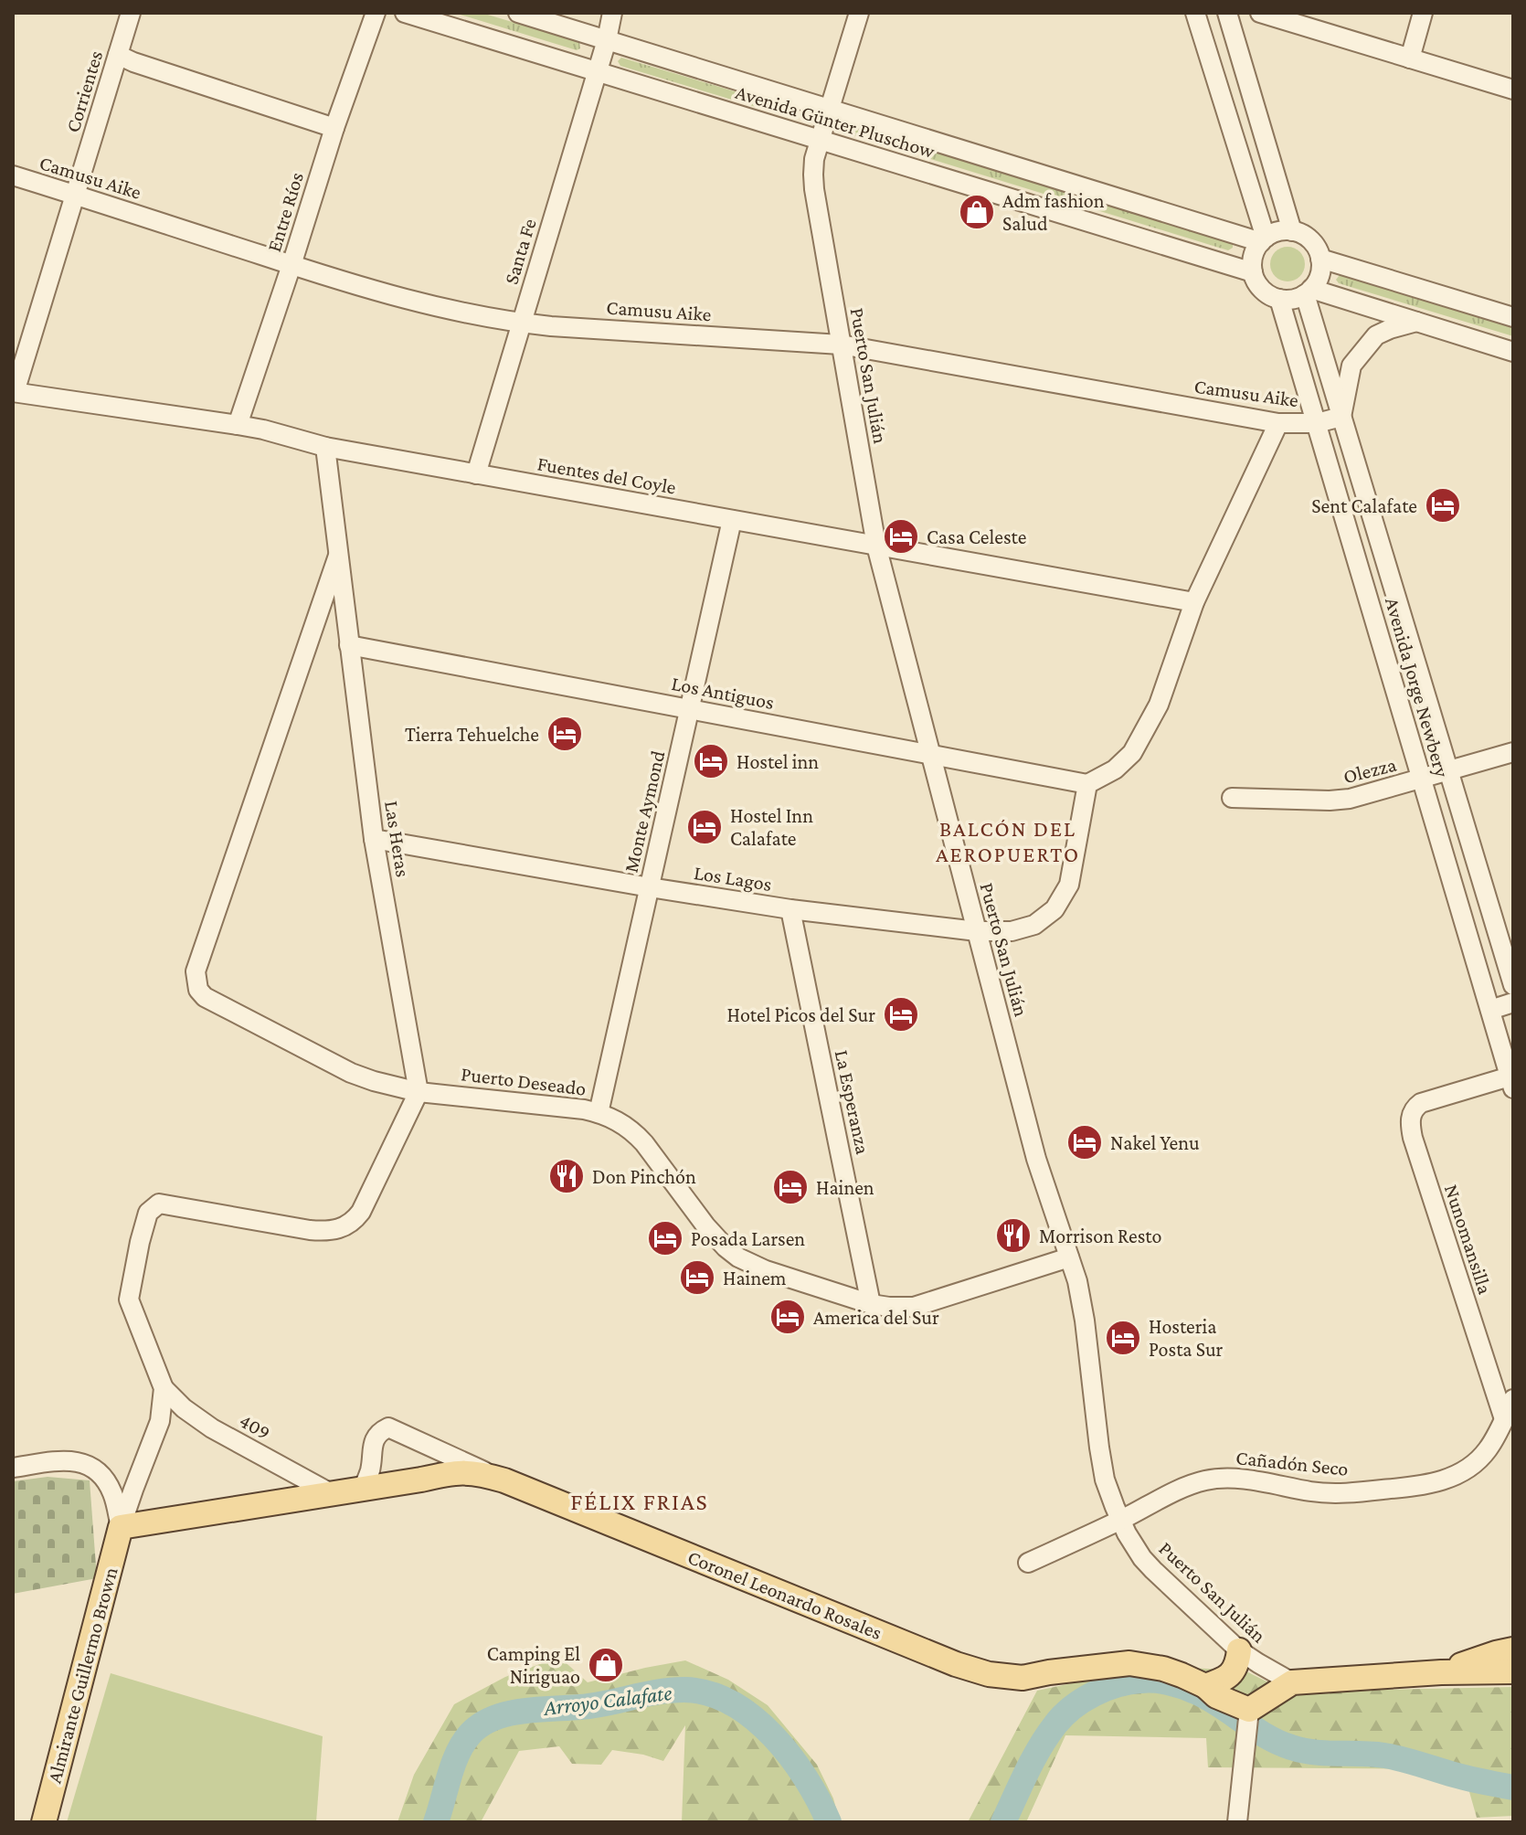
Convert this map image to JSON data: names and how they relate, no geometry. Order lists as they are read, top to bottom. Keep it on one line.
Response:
{"streets":{"main road":["Coronel Leonardo Rosales","Almirante Guillermo Brown"],"street":["Corrientes","Avenida Günter Pluschow","Camusu Aike","Entre Ríos","Santa Fe","Puerto San Julián","Fuentes del Coyle","Avenida Jorge Newbery","Los Antiguos","Olezza","Monte Aymond","Las Heras","Los Lagos","Puerto Deseado","La Esperanza","Nunomansilla","409","Cañadón Seco"]},"crossings":[["Corrientes","Camusu Aike"],["Corrientes","Fuentes del Coyle"],["Avenida Günter Pluschow","Santa Fe"],["Avenida Günter Pluschow","Puerto San Julián"],["Avenida Günter Pluschow","Avenida Jorge Newbery"],["Camusu Aike","Entre Ríos"],["Camusu Aike","Santa Fe"],["Camusu Aike","Puerto San Julián"],["Camusu Aike","Avenida Jorge Newbery"],["Entre Ríos","Fuentes del Coyle"],["Santa Fe","Fuentes del Coyle"],["Puerto San Julián","Fuentes del Coyle"],["Puerto San Julián","Los Antiguos"],["Puerto San Julián","Los Lagos"],["Puerto San Julián","Puerto Deseado"],["Puerto San Julián","Cañadón Seco"],["Fuentes del Coyle","Monte Aymond"],["Fuentes del Coyle","Las Heras"],["Avenida Jorge Newbery","Olezza"],["Avenida Jorge Newbery","Nunomansilla"],["Los Antiguos","Monte Aymond"],["Los Antiguos","Las Heras"],["Los Antiguos","Los Lagos"],["Monte Aymond","Los Lagos"],["Monte Aymond","Puerto Deseado"],["Las Heras","Los Lagos"],["Las Heras","Puerto Deseado"],["Los Lagos","La Esperanza"],["Puerto Deseado","La Esperanza"],["Nunomansilla","Cañadón Seco"],["409","Coronel Leonardo Rosales"],["Coronel Leonardo Rosales","Almirante Guillermo Brown"]],"districts":["BALCÓN DEL AEROPUERTO","FÉLIX FRIAS"],"water":["Arroyo Calafate"],"places":{"shop":["Adm fashion Salud","Camping El Niriguao"],"hotel":["Sent Calafate","Casa Celeste","Tierra Tehuelche","Hostel inn","Hostel Inn Calafate","Hotel Picos del Sur","Nakel Yenu","Hainen","Posada Larsen","Hainem","America del Sur","Hosteria Posta Sur"],"restaurant":["Don Pinchón","Morrison Resto"]}}
